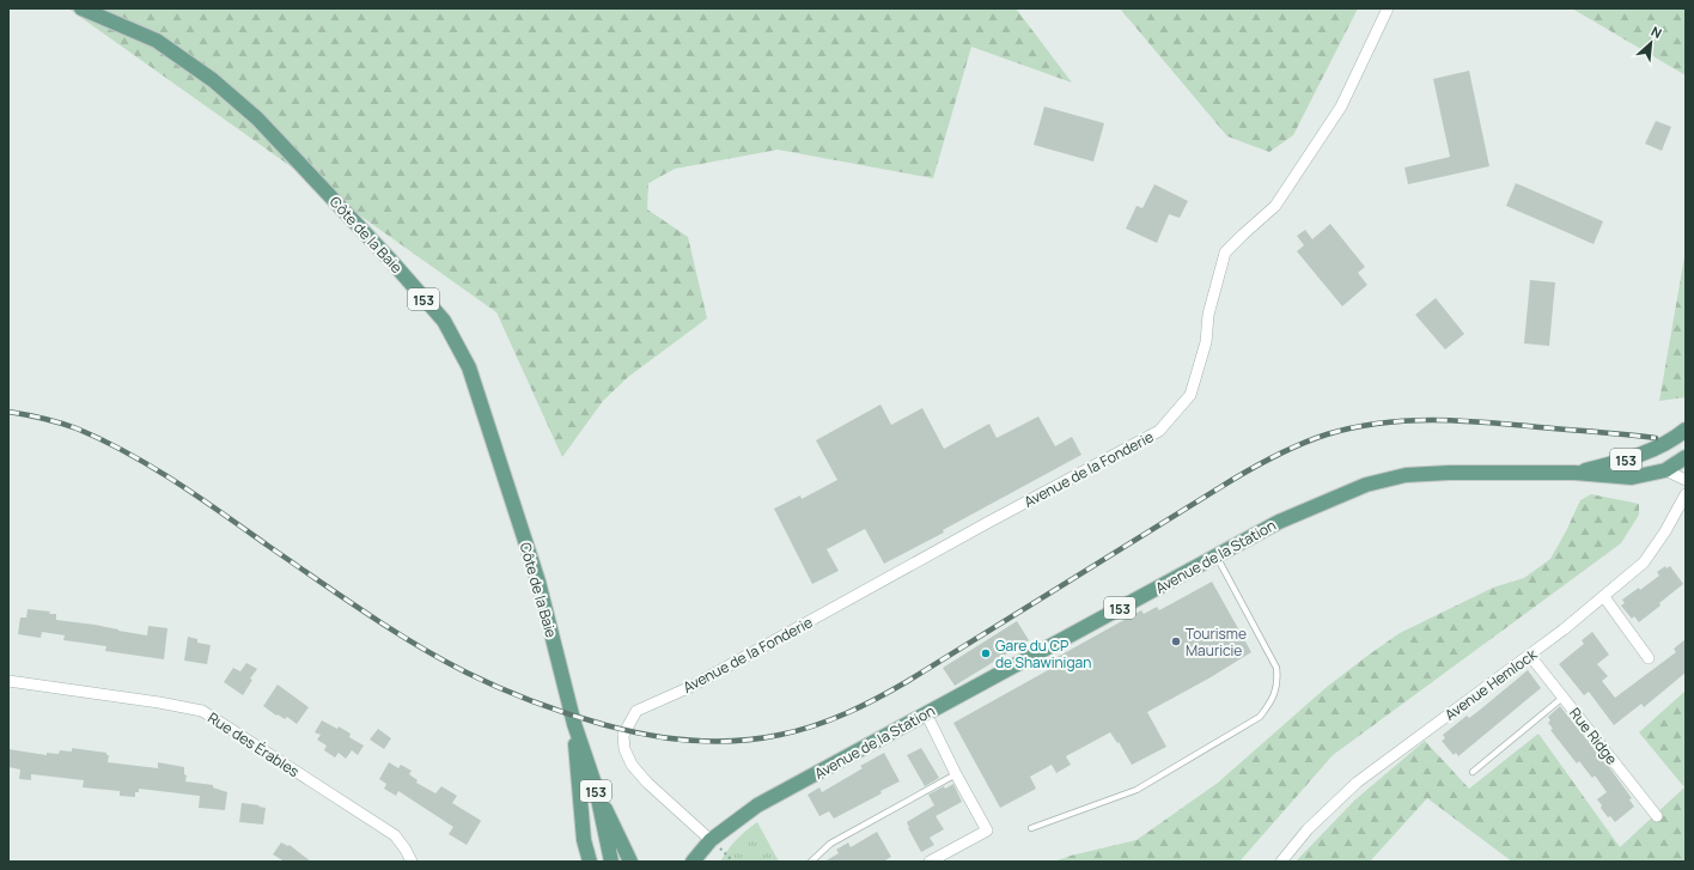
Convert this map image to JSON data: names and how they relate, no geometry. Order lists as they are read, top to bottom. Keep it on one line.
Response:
{"streets":{"main road":["Côte de la Baie","153","Avenue de la Station"],"street":["Avenue de la Fonderie","Avenue Hemlock","Rue Ridge","Rue des Érables"]},"crossings":[["Côte de la Baie","153"],["153","Avenue de la Station"],["Avenue de la Fonderie","Avenue de la Station"],["Avenue Hemlock","Rue Ridge"]],"places":["Tourisme Mauricie","Gare du CP de Shawinigan"],"north":"top right"}
